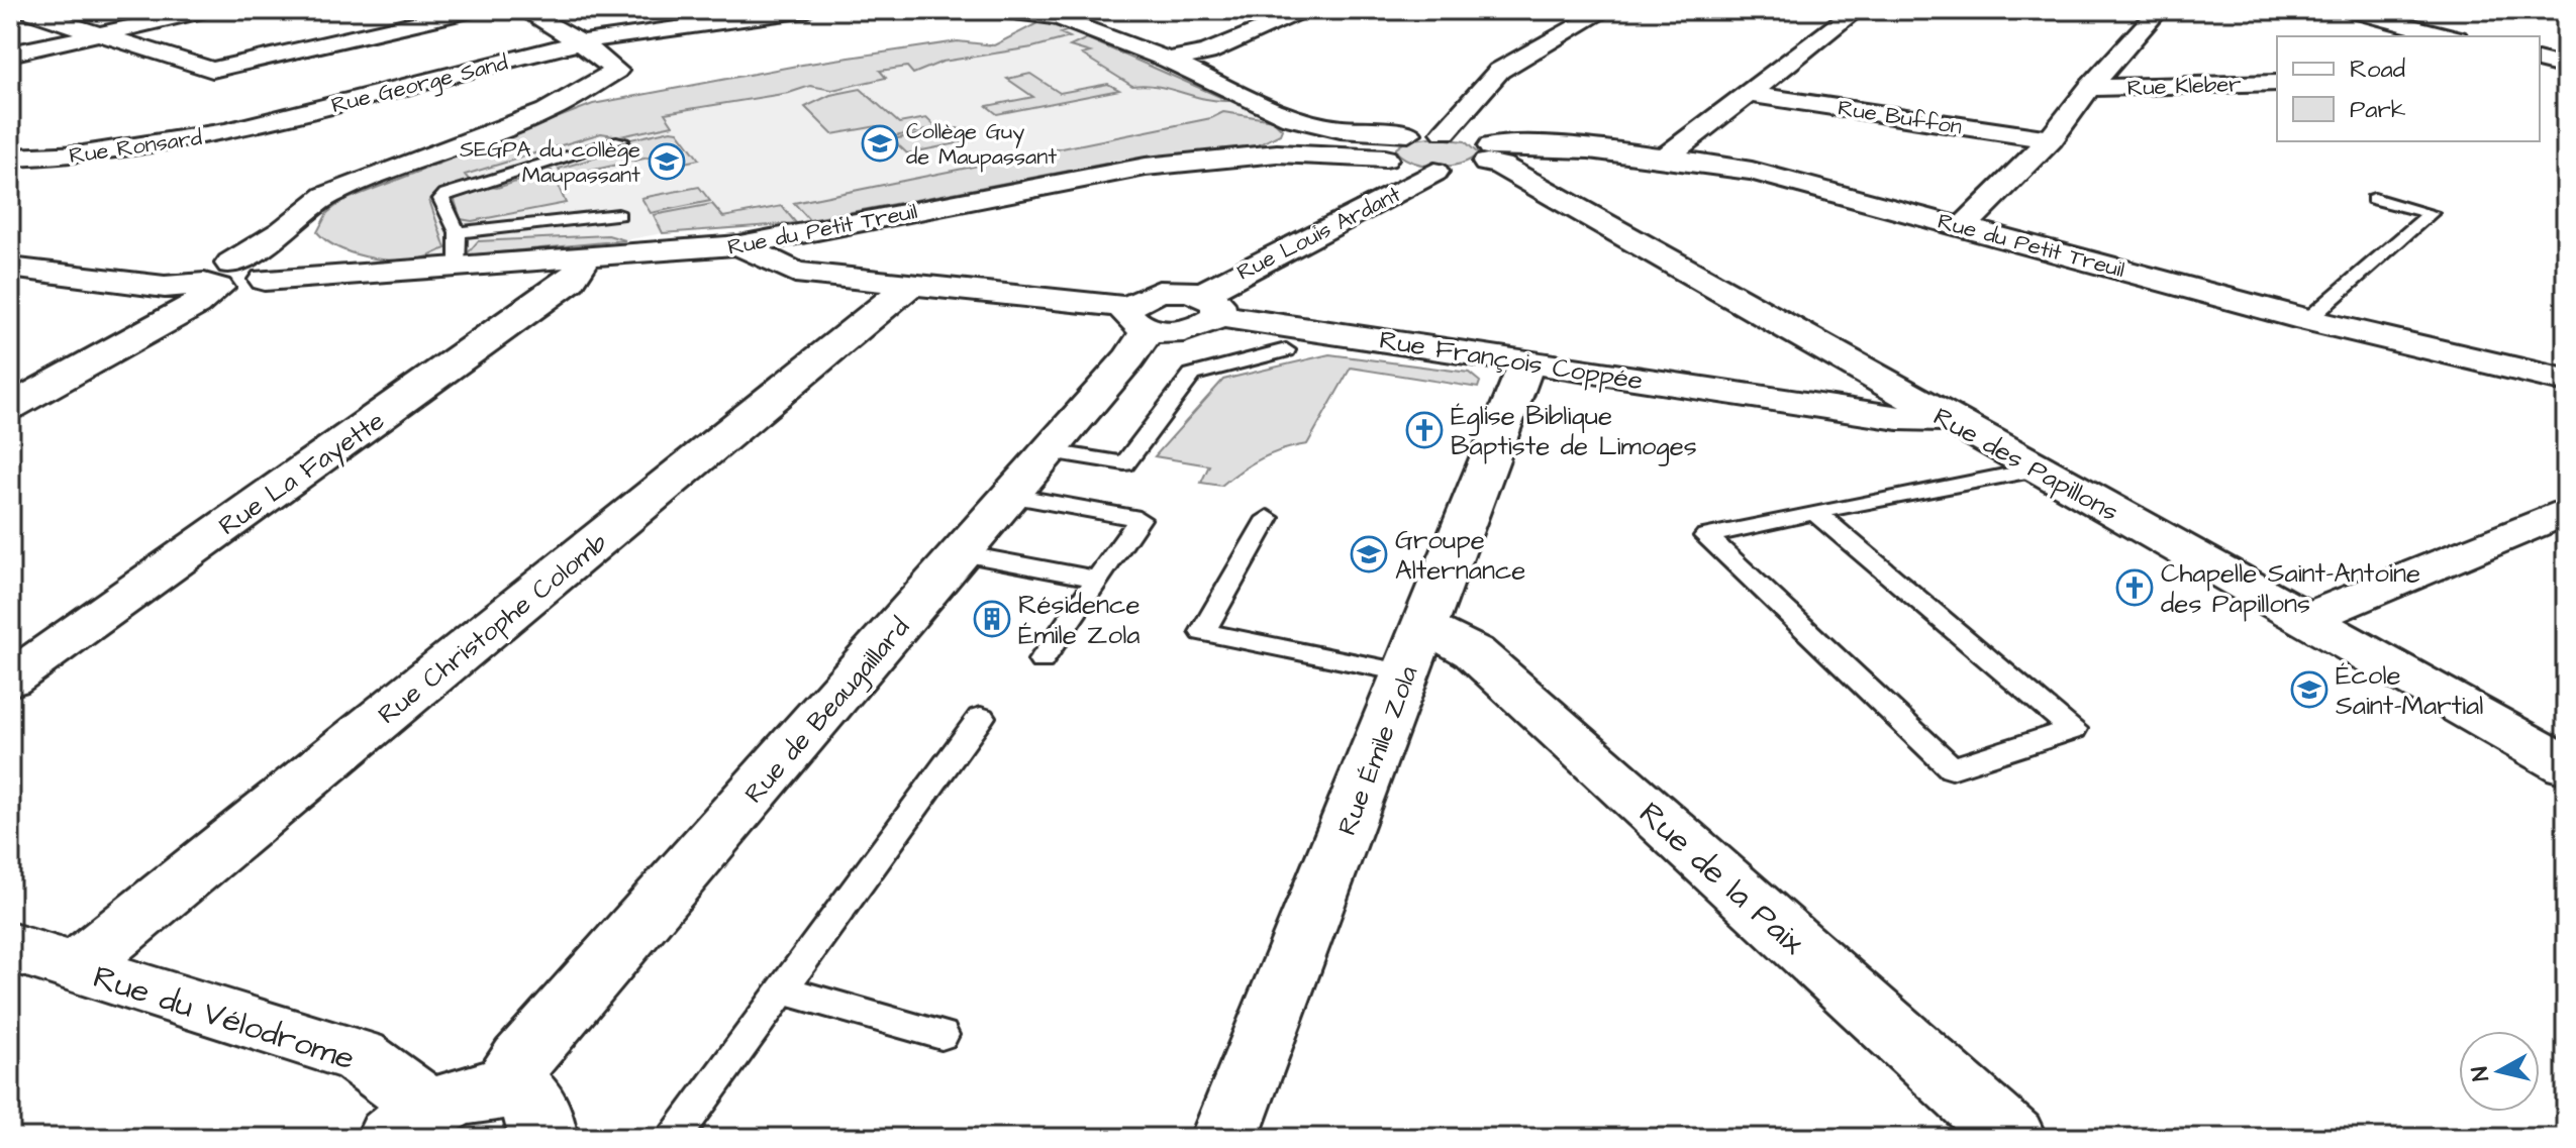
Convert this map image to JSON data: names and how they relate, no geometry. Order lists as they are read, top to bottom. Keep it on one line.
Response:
{"streets":{"street":["Rue George Sand","Rue Kleber","Rue Buffon","Rue Ronsard","Rue du Petit Treuil","Rue Louis Ardant","Rue François Coppée","Rue des Papillons","Rue La Fayette","Rue Christophe Colomb","Rue de Beaugaillard","Rue Émile Zola","Rue de la Paix","Rue du Vélodrome"]},"crossings":[["Rue George Sand","Rue Ronsard"],["Rue du Petit Treuil","Rue des Papillons"],["Rue du Petit Treuil","Rue La Fayette"],["Rue Louis Ardant","Rue François Coppée"],["Rue Louis Ardant","Rue de Beaugaillard"],["Rue François Coppée","Rue des Papillons"],["Rue François Coppée","Rue Émile Zola"],["Rue Christophe Colomb","Rue du Vélodrome"],["Rue Émile Zola","Rue de la Paix"]],"places":{"school or university":["Collège Guy de Maupassant","SEGPA du collège Maupassant","Groupe Alternance","École Saint-Martial"],"church":["Église Biblique Baptiste de Limoges","Chapelle Saint-Antoine des Papillons"],"building":["Résidence Émile Zola"]},"legend":["Road","Park"],"north":"left"}
